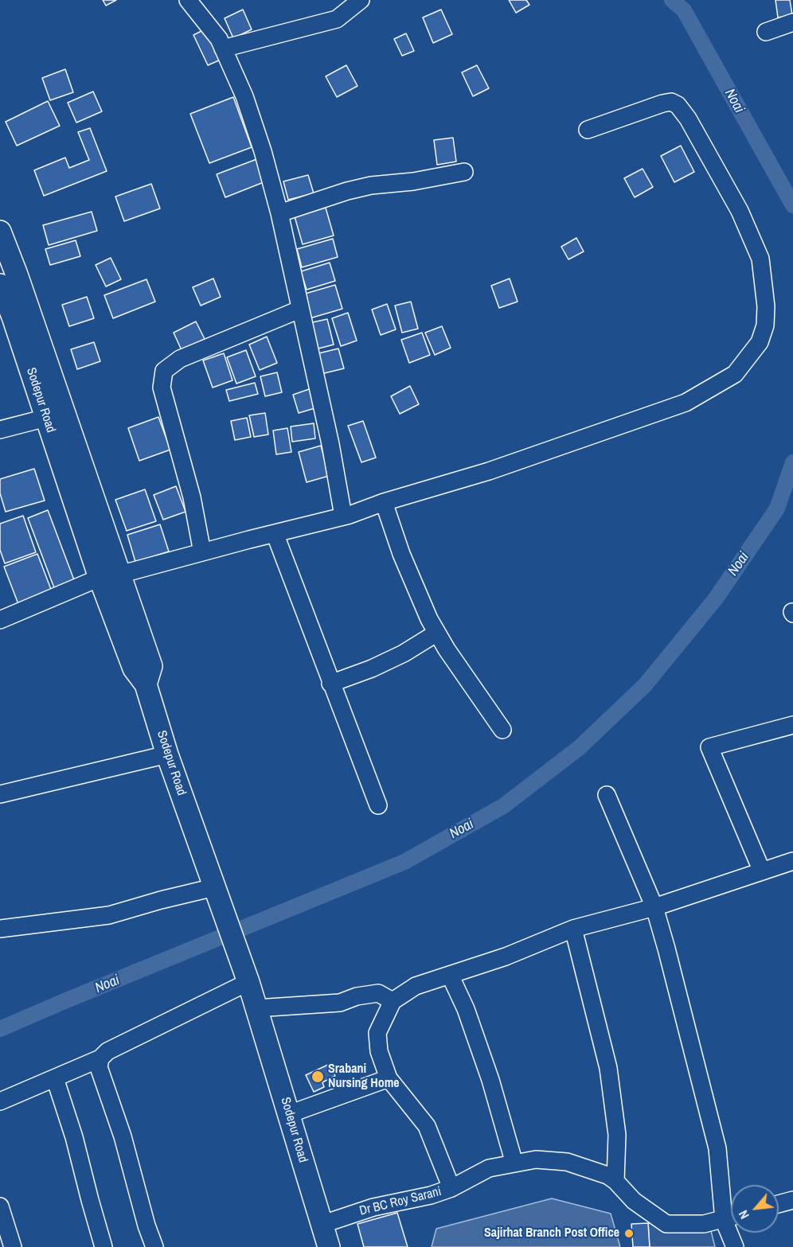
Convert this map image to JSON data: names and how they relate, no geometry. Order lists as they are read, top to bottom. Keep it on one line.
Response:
{"streets":{"main road":["Sodepur Road"],"street":["Dr BC Roy Sarani"]},"crossings":[["Sodepur Road","Dr BC Roy Sarani"]],"water":["Noai"],"places":["Srabani Nursing Home","Sajirhat Branch Post Office"],"north":"bottom left"}
